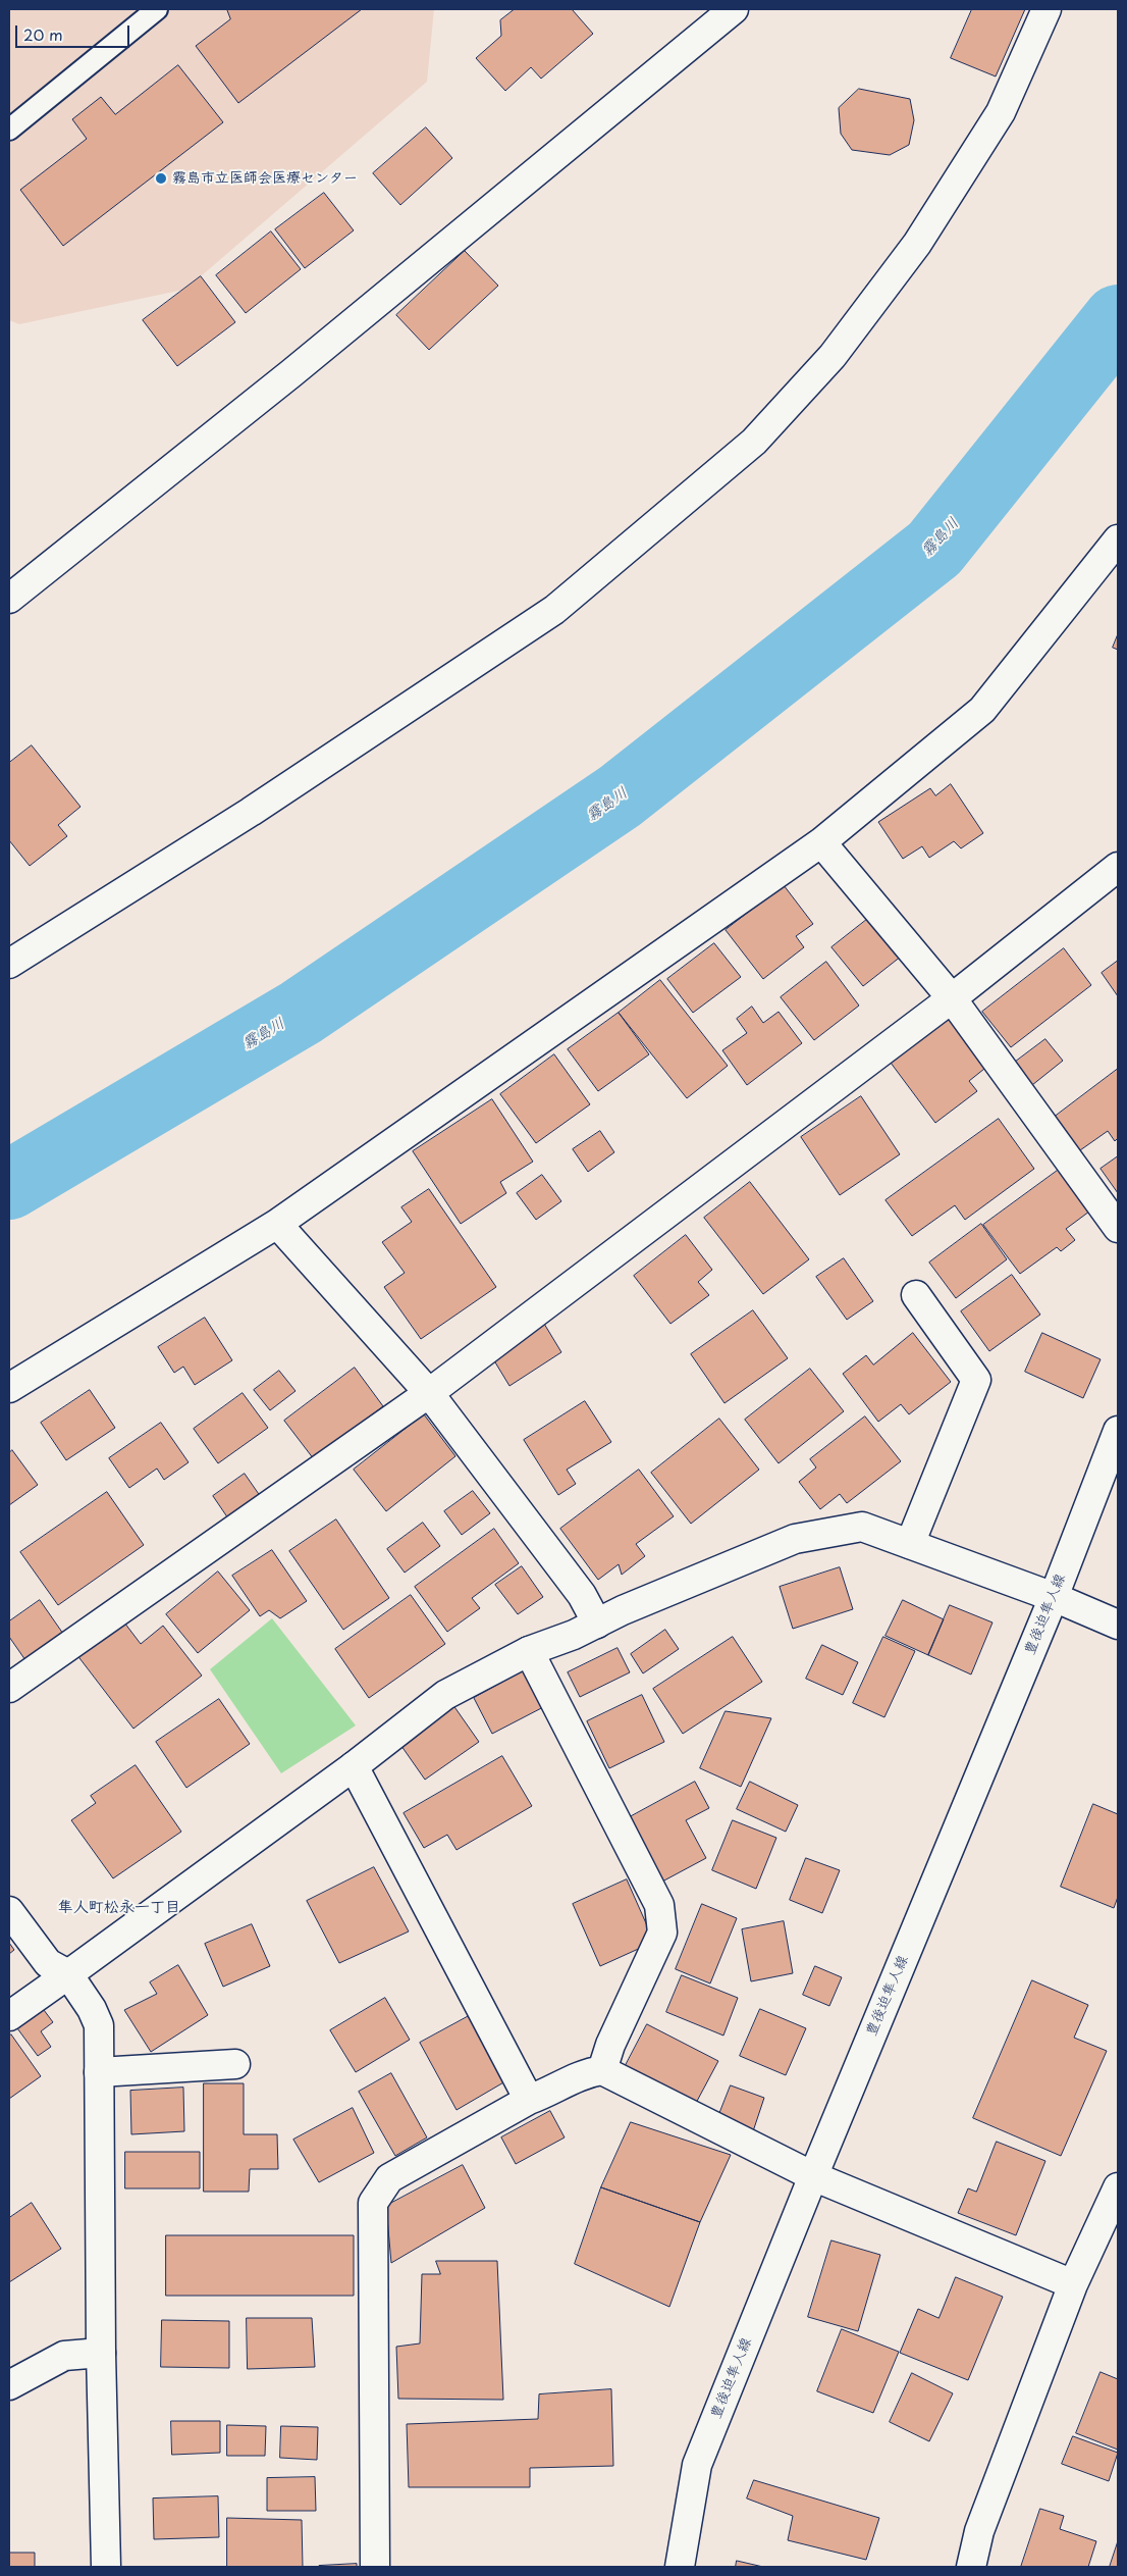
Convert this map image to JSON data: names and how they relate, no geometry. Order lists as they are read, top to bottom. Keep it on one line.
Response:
{"streets":{"street":["豊後迫隼人線"]},"districts":["隼人町松永一丁目"],"water":["霧島川"],"places":["霧島市立医師会医療センター"],"scale_bar":"20 m"}
